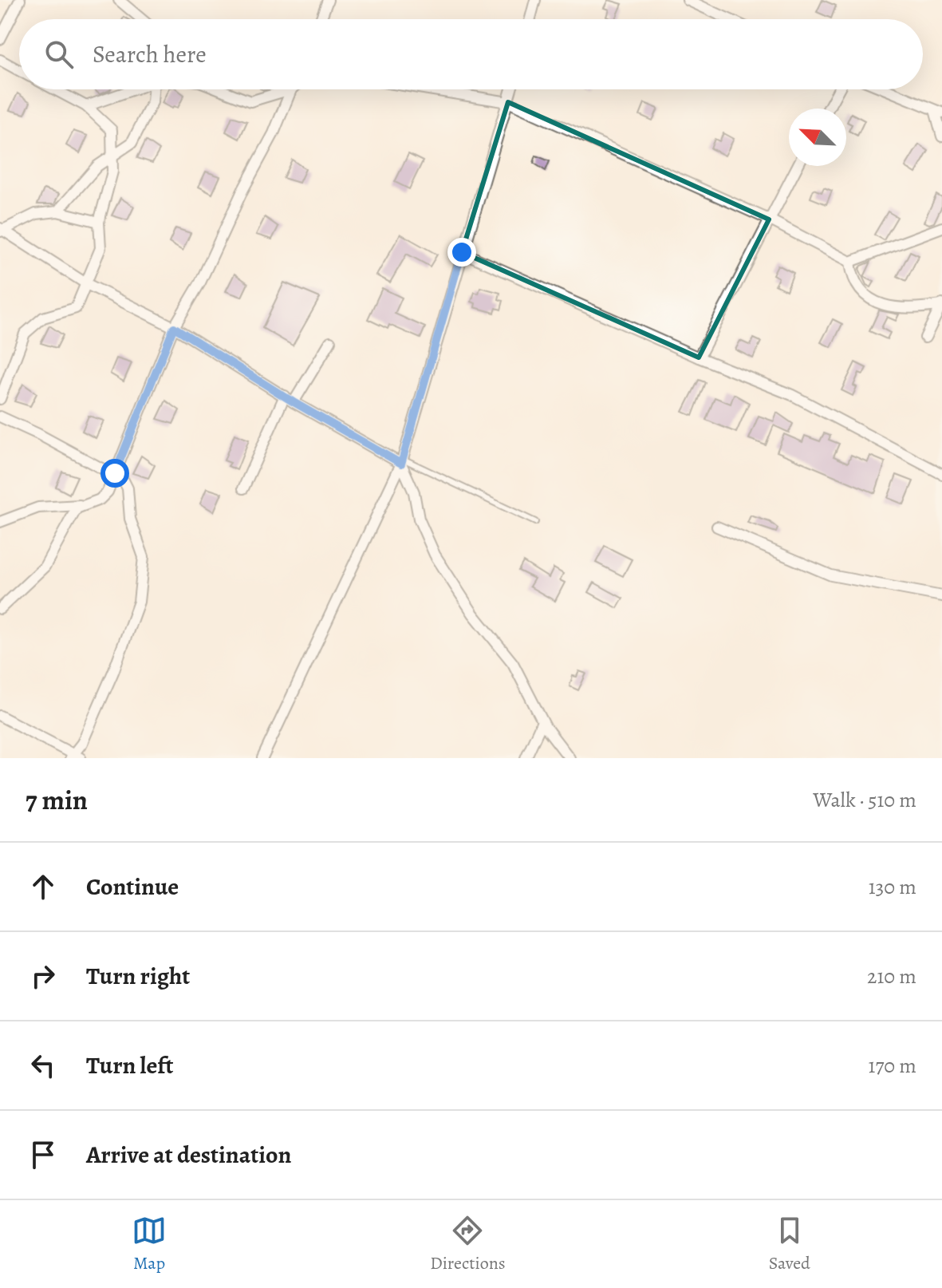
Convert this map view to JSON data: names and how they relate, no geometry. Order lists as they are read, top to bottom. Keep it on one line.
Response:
{"north":"top left","page":{"search":"Search here","heading":["7 min","Walk · 510 m"],"list":[["Continue","130 m"],["Turn right","210 m"],["Turn left","170 m"],"Arrive at destination"],"nav":["Map","Directions","Saved"]}}
